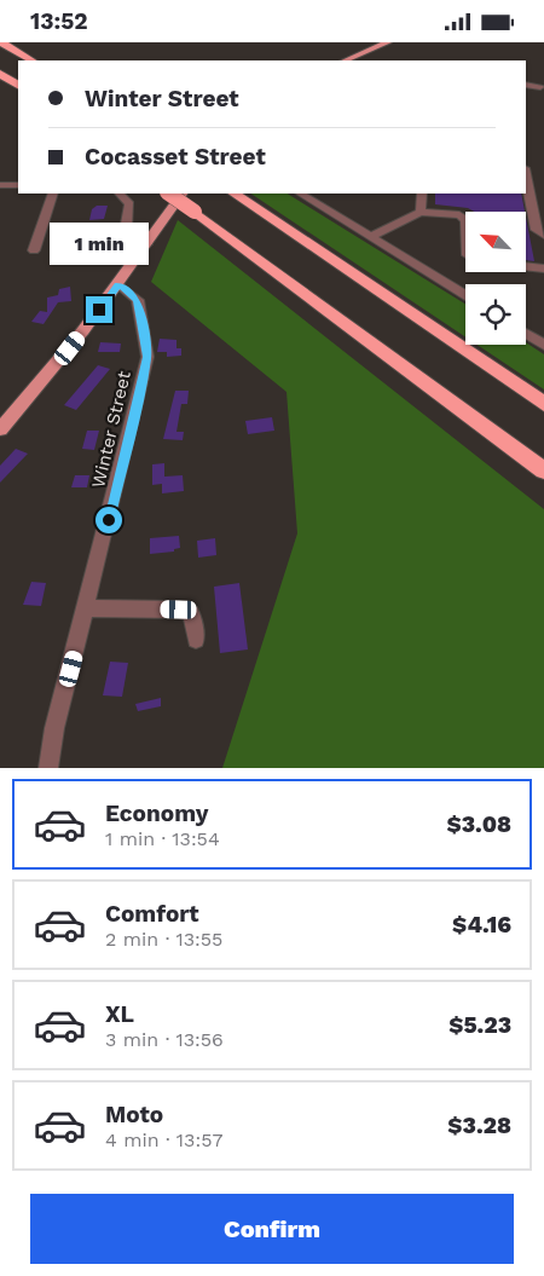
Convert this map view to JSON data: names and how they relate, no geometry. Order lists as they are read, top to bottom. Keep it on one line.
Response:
{"streets":{"street":["Winter Street"]},"north":"top left","page":{"status":"13:52","banner":["Winter Street","Cocasset Street"],"bubble":"1 min","list":[{"name":"Economy","note":"1 min · 13:54","value":"$3.08"},{"name":"Comfort","note":"2 min · 13:55","value":"$4.16"},{"name":"XL","note":"3 min · 13:56","value":"$5.23"},{"name":"Moto","note":"4 min · 13:57","value":"$3.28"}],"buttons":"Confirm"}}
